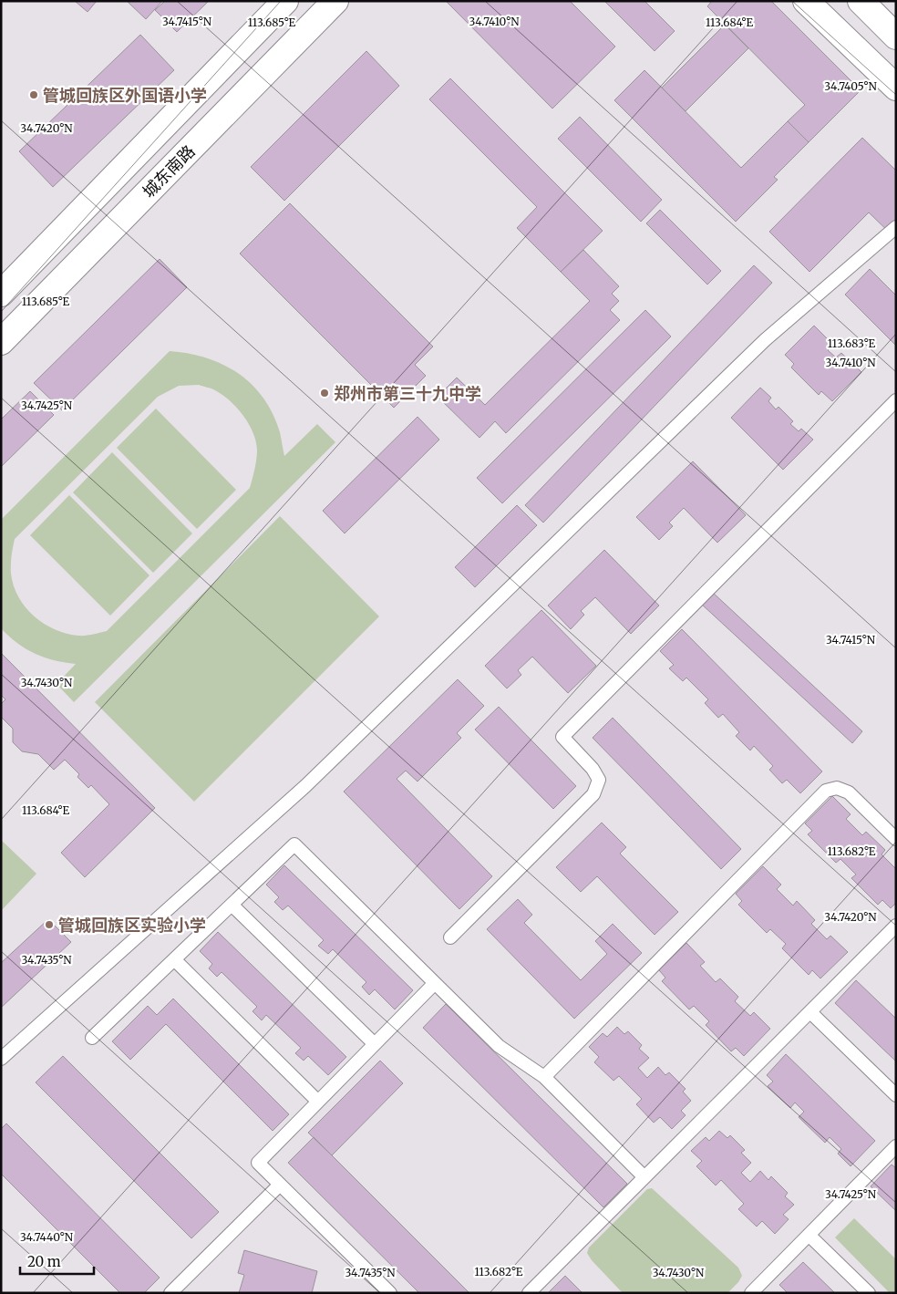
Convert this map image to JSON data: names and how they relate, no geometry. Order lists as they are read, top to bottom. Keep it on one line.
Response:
{"streets":{"main road":["城东南路"]},"places":["管城回族区外国语小学","郑州市第三十九中学","管城回族区实验小学"],"scale_bar":"20 m","coordinates":["34.7415°N","34.7410°N","113.685°E","113.684°E","34.7405°N","34.7420°N","113.683°E","34.7425°N","34.7430°N","113.682°E","34.7435°N","34.7440°N"]}
